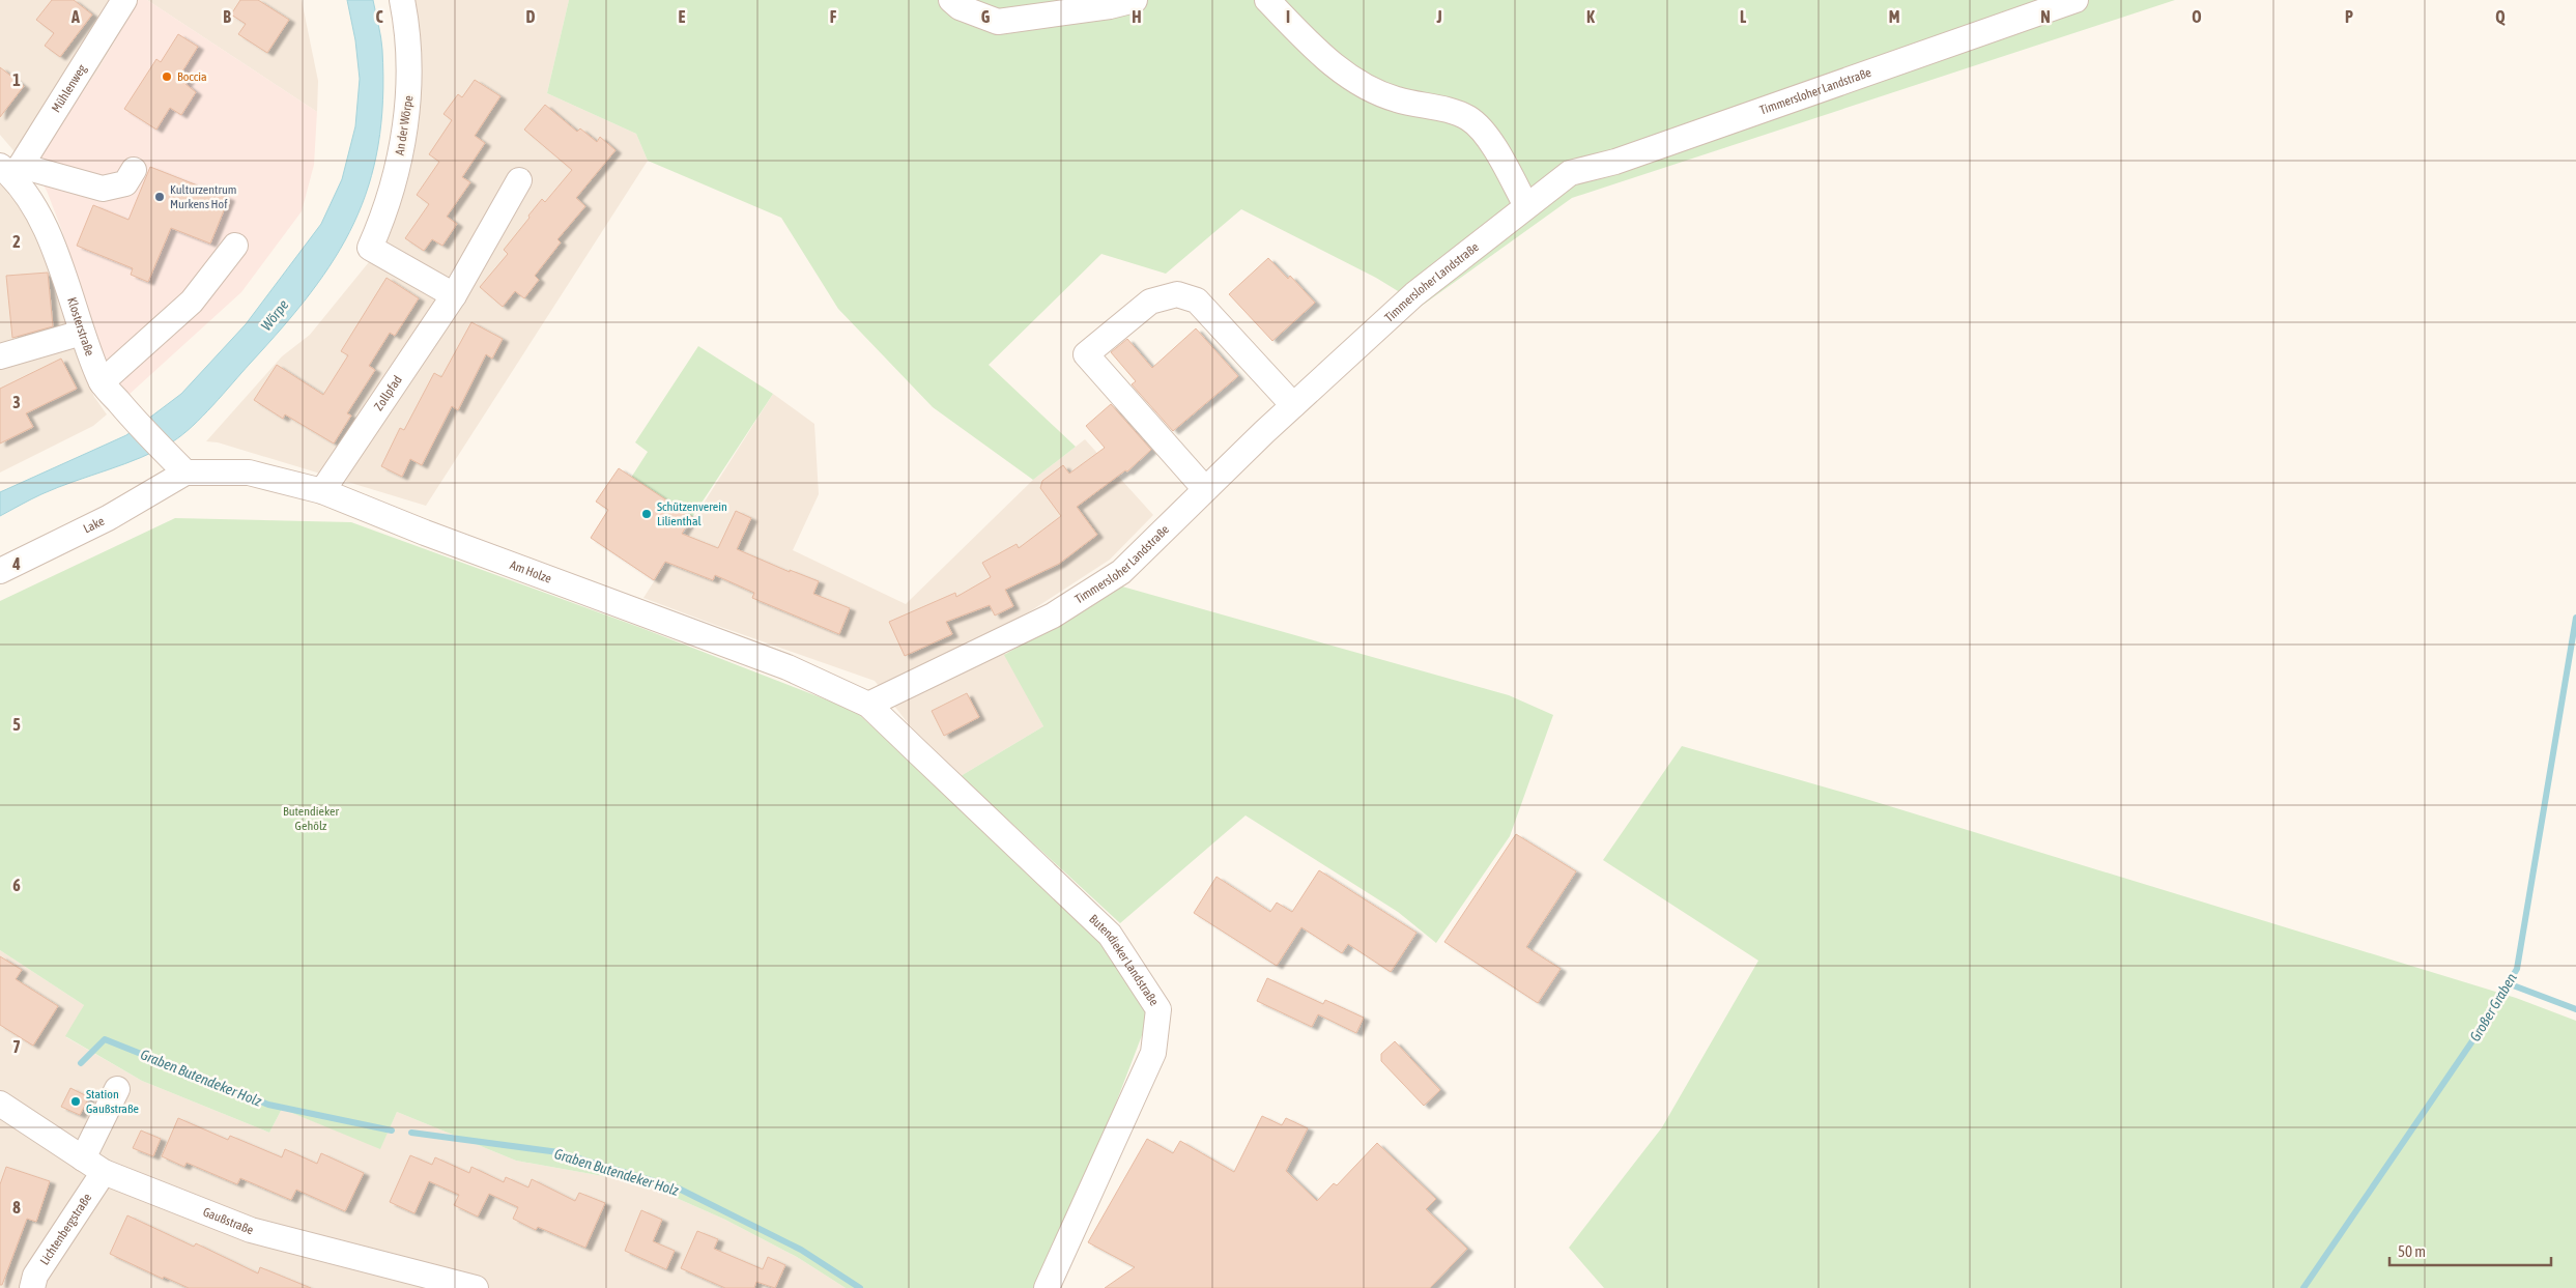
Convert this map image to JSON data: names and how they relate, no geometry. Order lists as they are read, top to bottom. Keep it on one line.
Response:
{"streets":{"street":["Mühlenweg","Timmersloher Landstraße","An der Wörpe","Klosterstraße","Zollpfad","Lake","Am Holze","Butendieker Landstraße","Gaußstraße","Lichtenbergstraße"]},"crossings":[["Mühlenweg","Klosterstraße"],["Timmersloher Landstraße","Am Holze"],["Timmersloher Landstraße","Butendieker Landstraße"],["An der Wörpe","Zollpfad"],["Klosterstraße","Lake"],["Klosterstraße","Am Holze"],["Zollpfad","Am Holze"],["Lake","Am Holze"],["Am Holze","Butendieker Landstraße"],["Gaußstraße","Lichtenbergstraße"]],"water":["Wörpe","Großer Graben","Graben Butendeker Holz"],"parks":["Butendieker Gehölz"],"places":["Boccia","Kulturzentrum Murkens Hof","Schützenverein Lilienthal","Station Gaußstraße"],"scale_bar":"50 m","grid":{"columns":["A","B","C","D","E","F","G","H","I","J","K","L","M","N","O","P","Q"],"rows":["1","2","3","4","5","6","7","8"]}}
